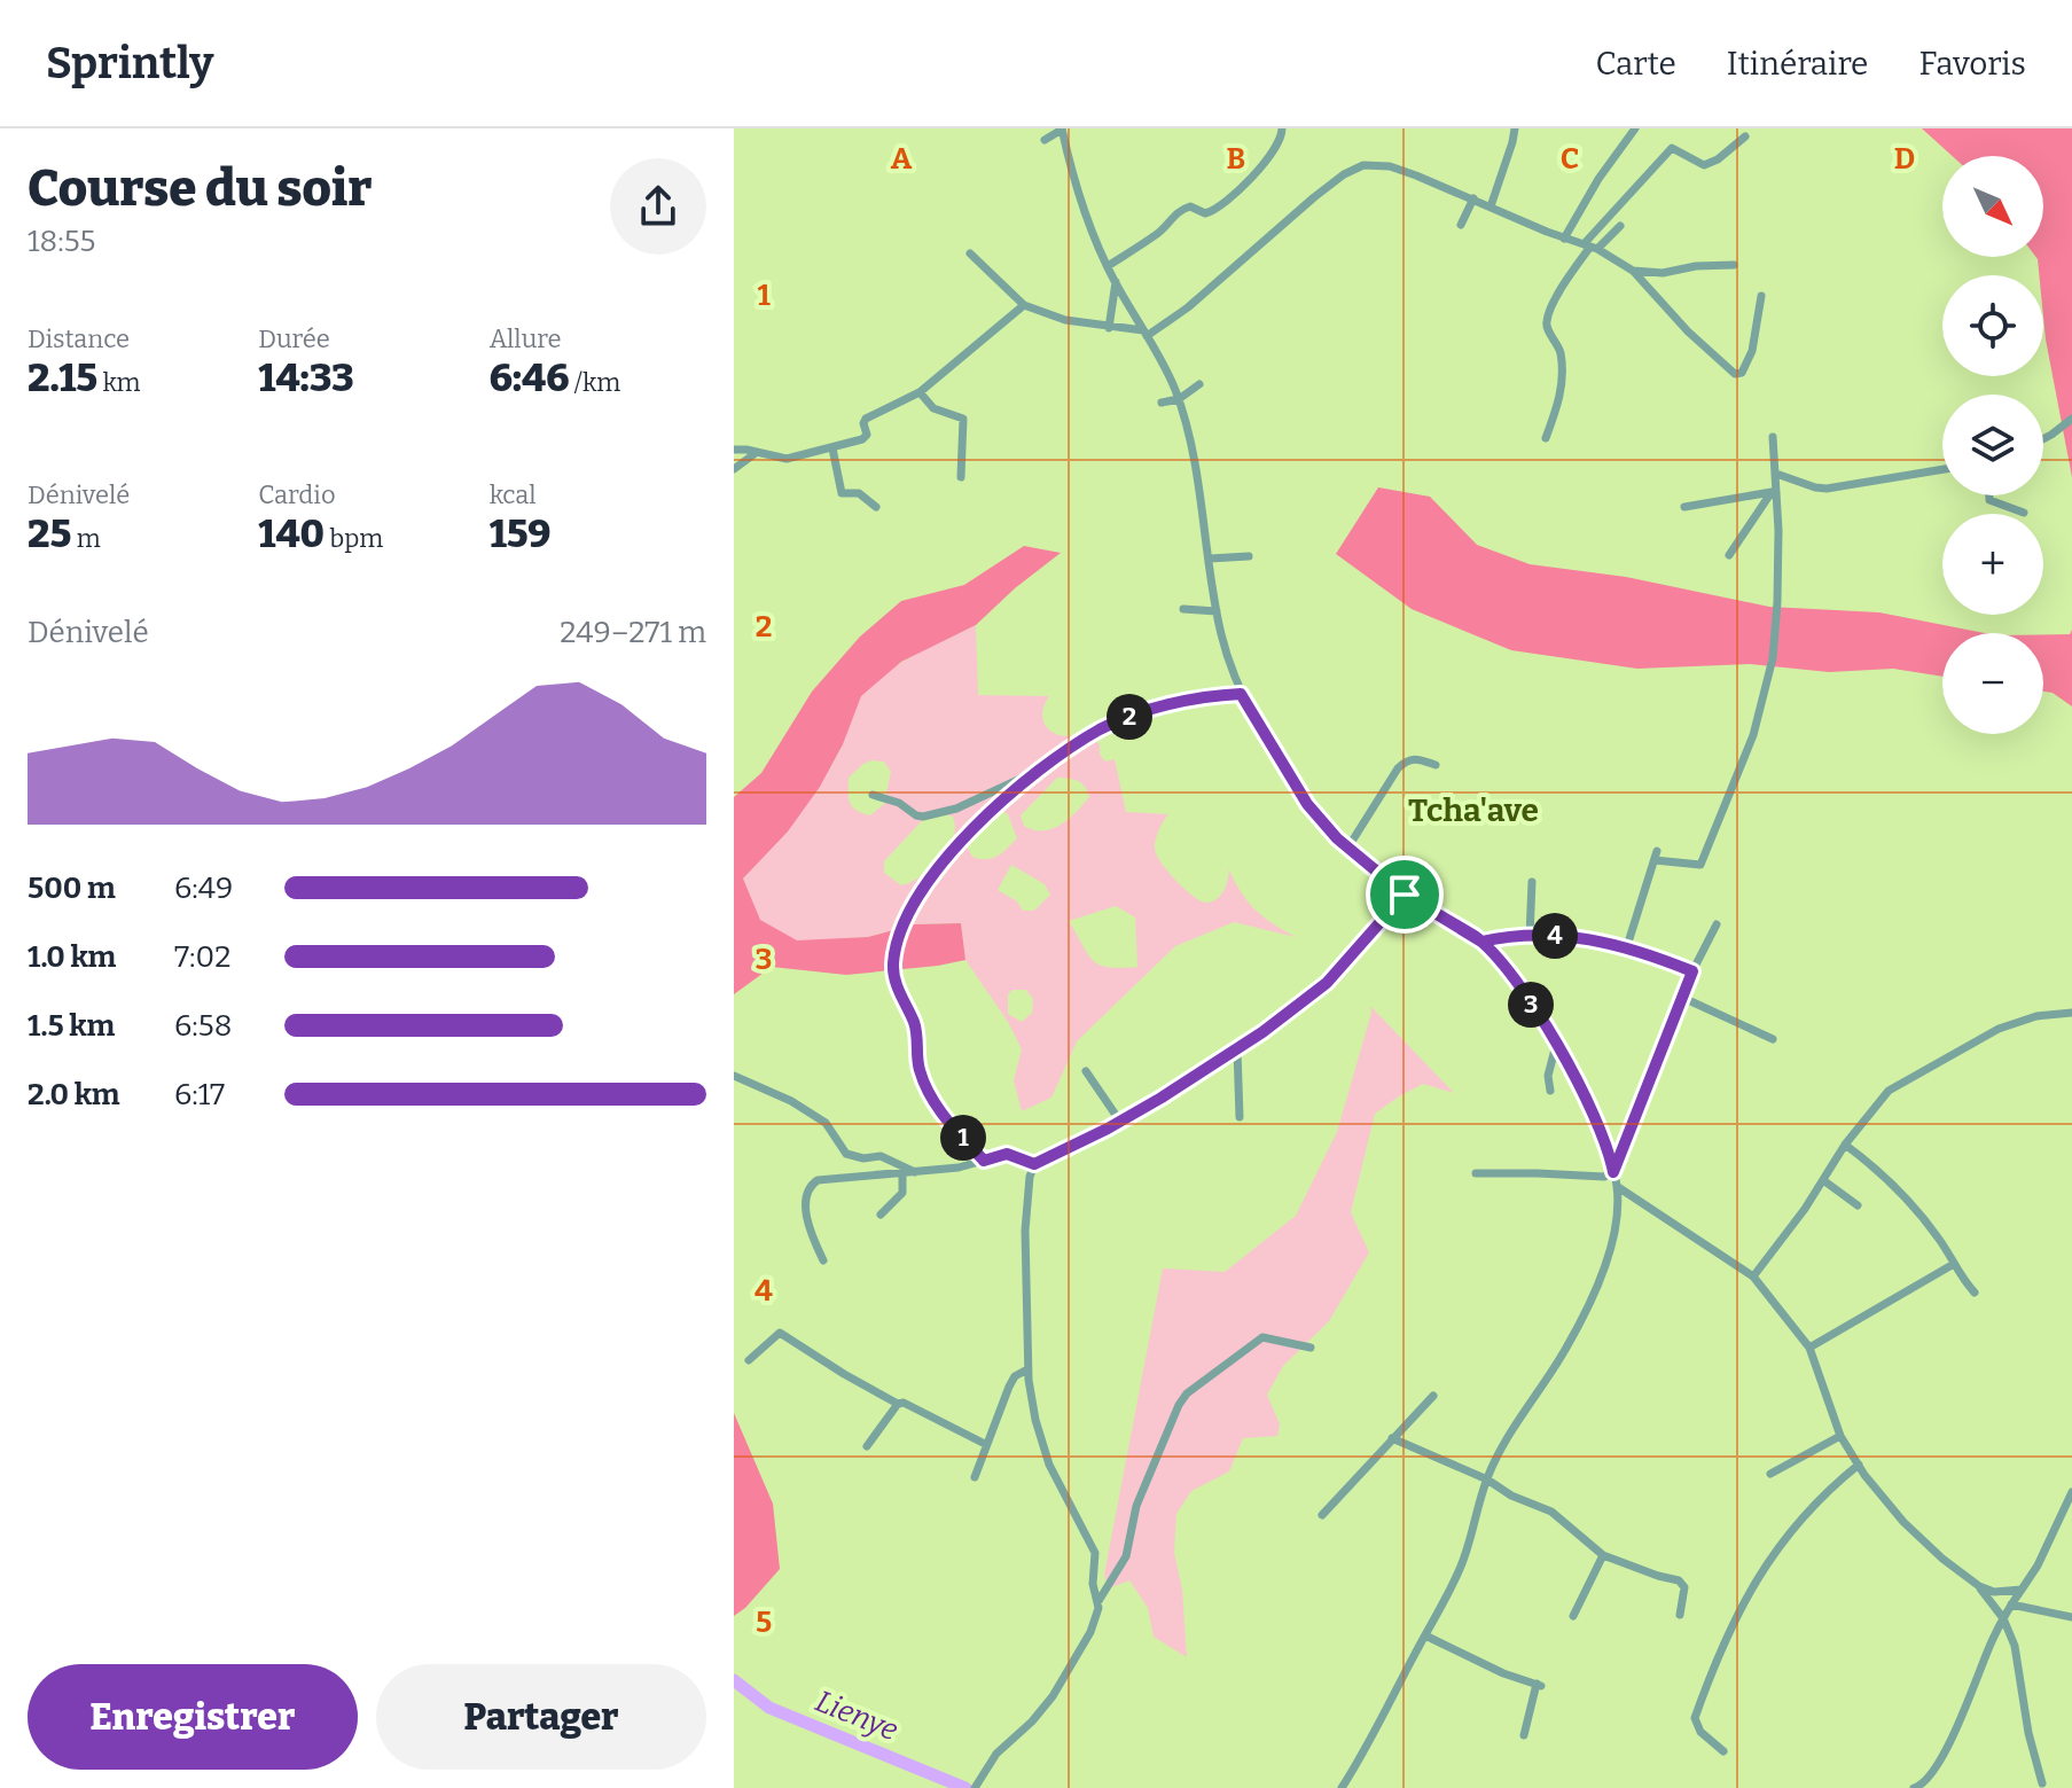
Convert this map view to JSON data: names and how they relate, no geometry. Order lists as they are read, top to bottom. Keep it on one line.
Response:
{"districts":["Tcha'ave"],"water":["Lienye"],"north":"bottom right","page":{"header":"Sprintly","nav":["Carte","Itinéraire","Favoris"],"heading":["Course du soir","18:55"],"map_buttons":["+","−"],"stats":[["Distance","2.15 km"],["Durée","14:33"],["Allure","6:46 /km"],["Dénivelé","25 m"],["Cardio","140 bpm"],["kcal","159"]],"chart":["Dénivelé","249–271 m"],"pins":["2","4","3","1"],"list":[{"name":"500 m","note":"6:49"},{"name":"1.0 km","note":"7:02"},{"name":"1.5 km","note":"6:58"},{"name":"2.0 km","note":"6:17"}],"buttons":["Enregistrer","Partager"]},"grid":{"columns":["A","B","C","D"],"rows":["1","2","3","4","5"]}}
